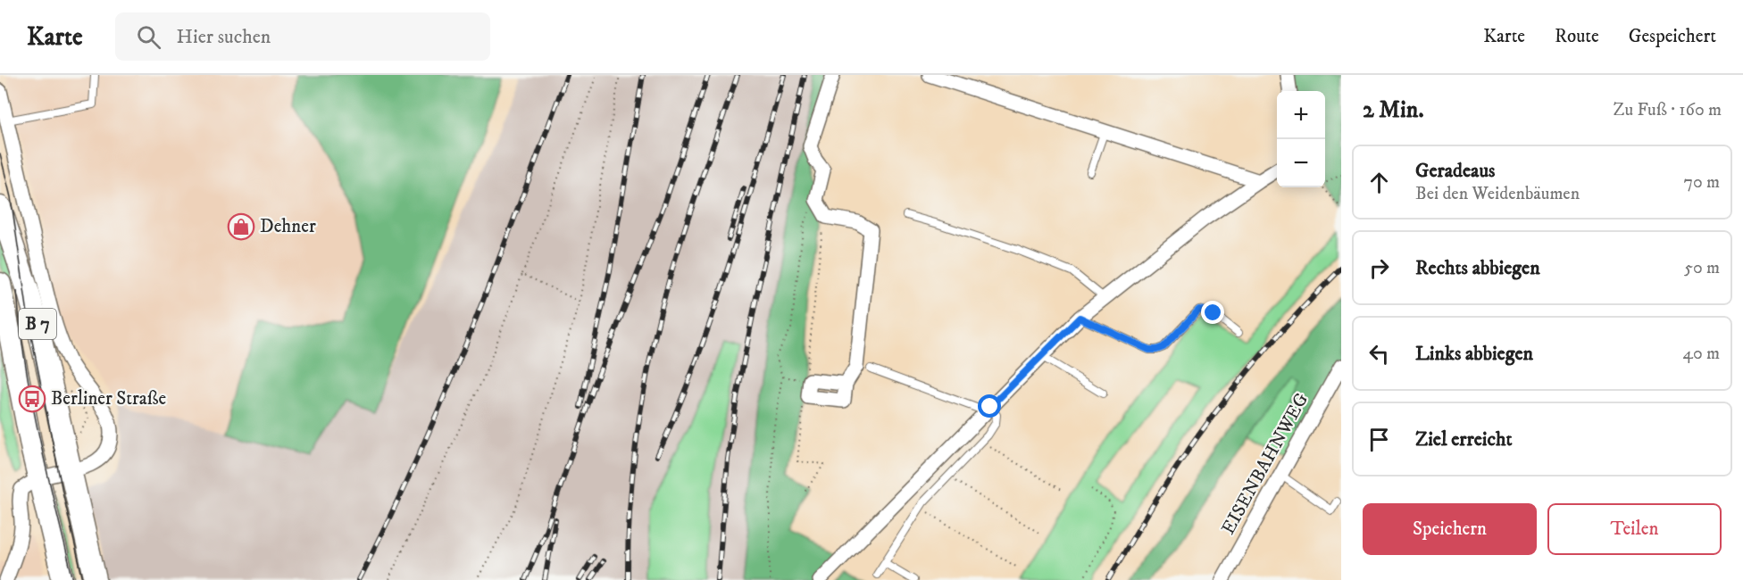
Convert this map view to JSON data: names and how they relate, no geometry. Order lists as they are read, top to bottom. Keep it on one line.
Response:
{"streets":{"main road":["B 7"],"street":["EISENBAHNWEG"]},"places":{"shop":["Dehner"],"bus stop":["Berliner Straße"]},"page":{"header":"Karte","search":"Hier suchen","nav":["Karte","Route","Gespeichert"],"heading":["2 Min.","Zu Fuß · 160 m"],"map_buttons":["+","−"],"list":[["Geradeaus","Bei den Weidenbäumen","70 m"],["Rechts abbiegen","50 m"],["Links abbiegen","40 m"],"Ziel erreicht"],"buttons":["Speichern","Teilen"]}}
